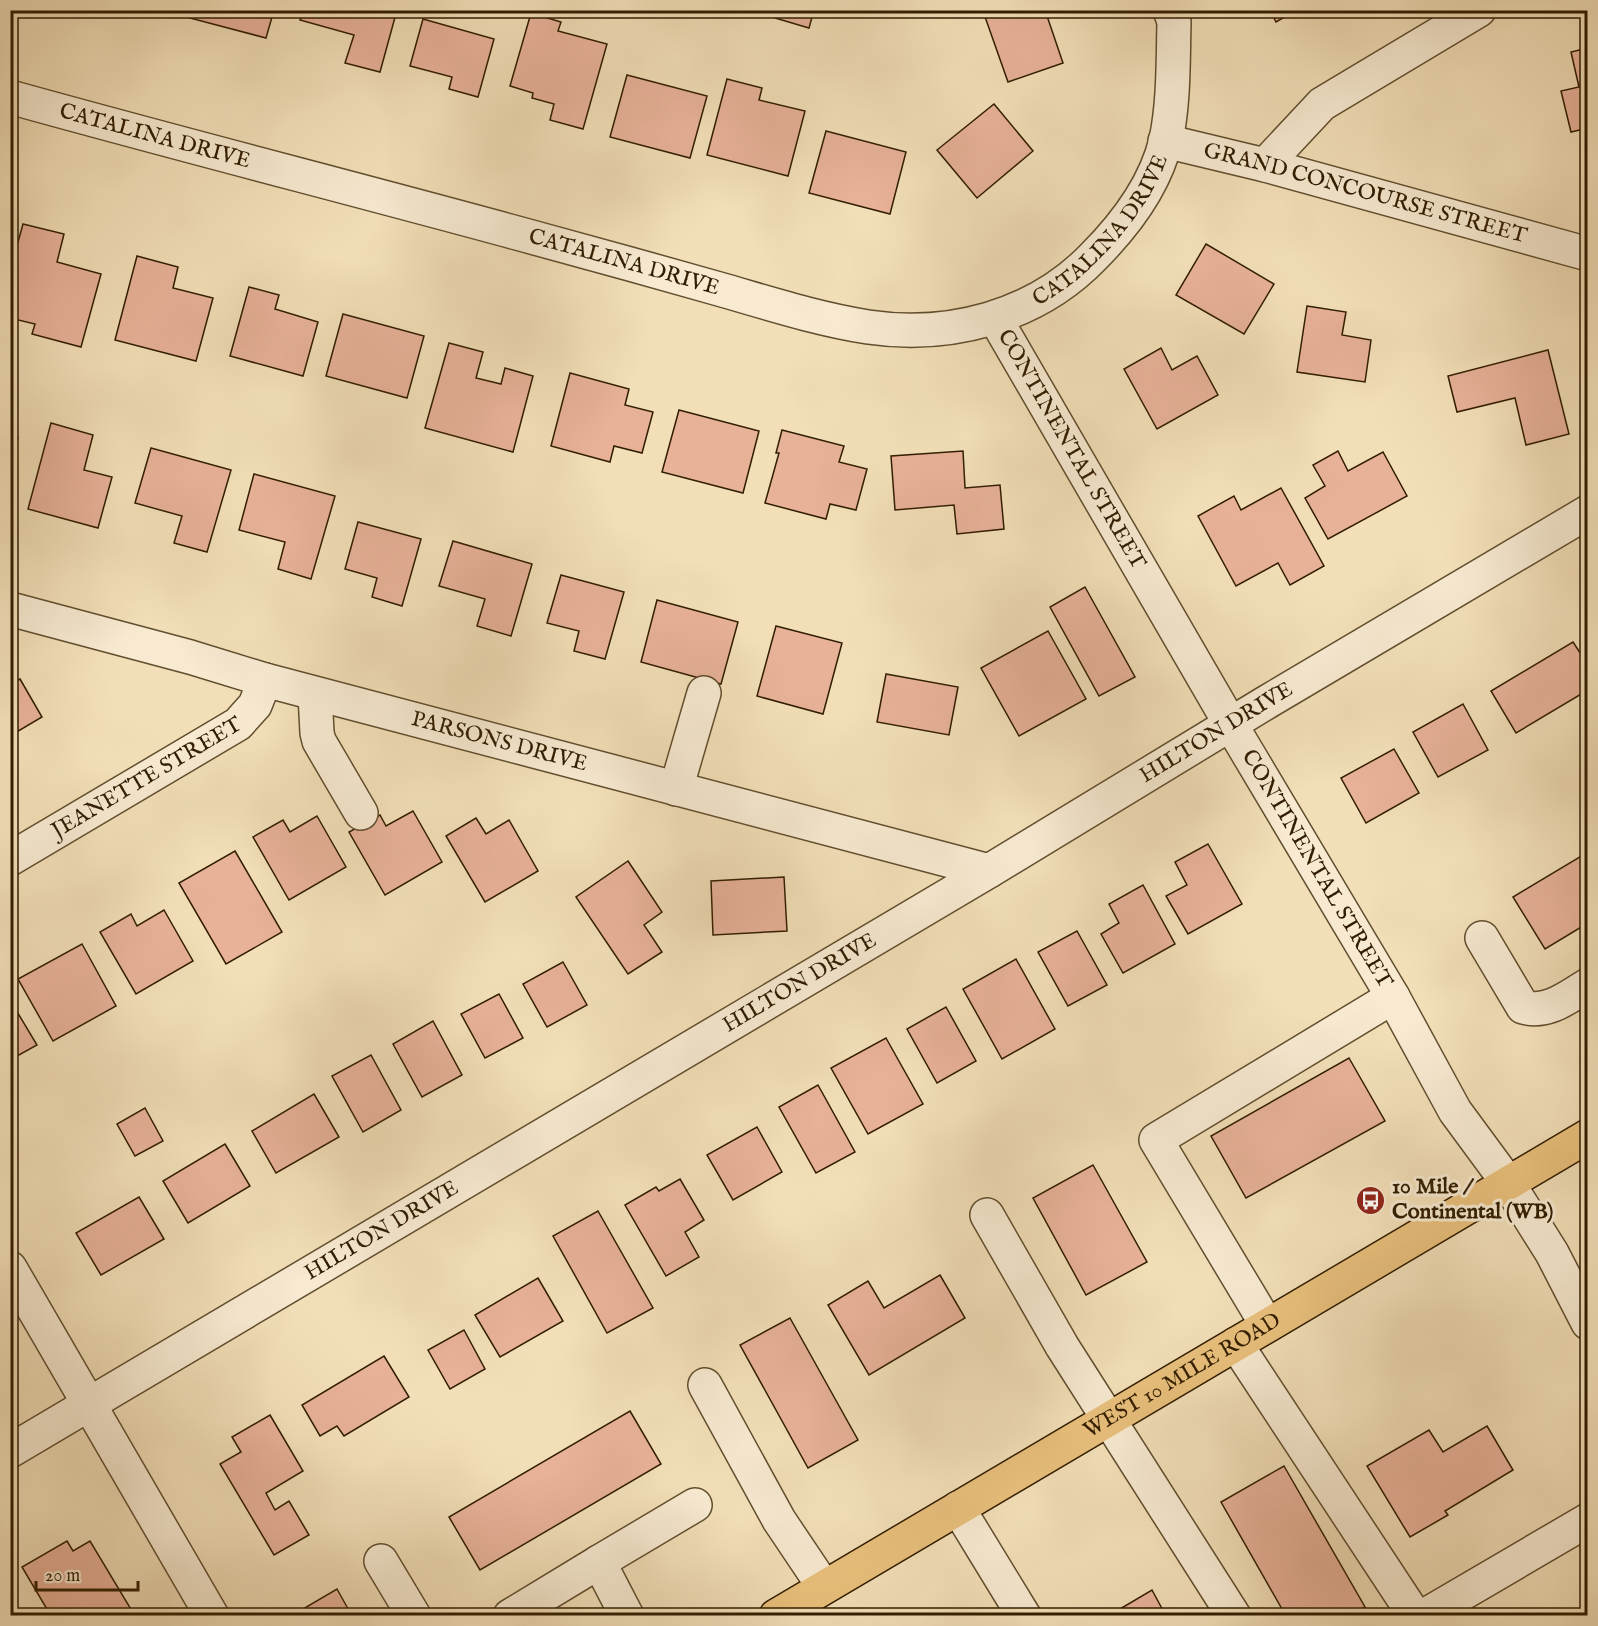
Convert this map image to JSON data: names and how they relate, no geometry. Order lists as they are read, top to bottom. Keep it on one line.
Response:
{"streets":{"main road":["WEST 10 MILE ROAD"],"street":["CATALINA DRIVE","GRAND CONCOURSE STREET","CONTINENTAL STREET","HILTON DRIVE","PARSONS DRIVE","JEANETTE STREET"]},"crossings":[["CATALINA DRIVE","GRAND CONCOURSE STREET"],["CATALINA DRIVE","CONTINENTAL STREET"],["CONTINENTAL STREET","HILTON DRIVE"],["CONTINENTAL STREET","WEST 10 MILE ROAD"],["HILTON DRIVE","PARSONS DRIVE"],["PARSONS DRIVE","JEANETTE STREET"]],"places":{"bus stop":["10 Mile / Continental (WB)"]},"scale_bar":"20 m"}
